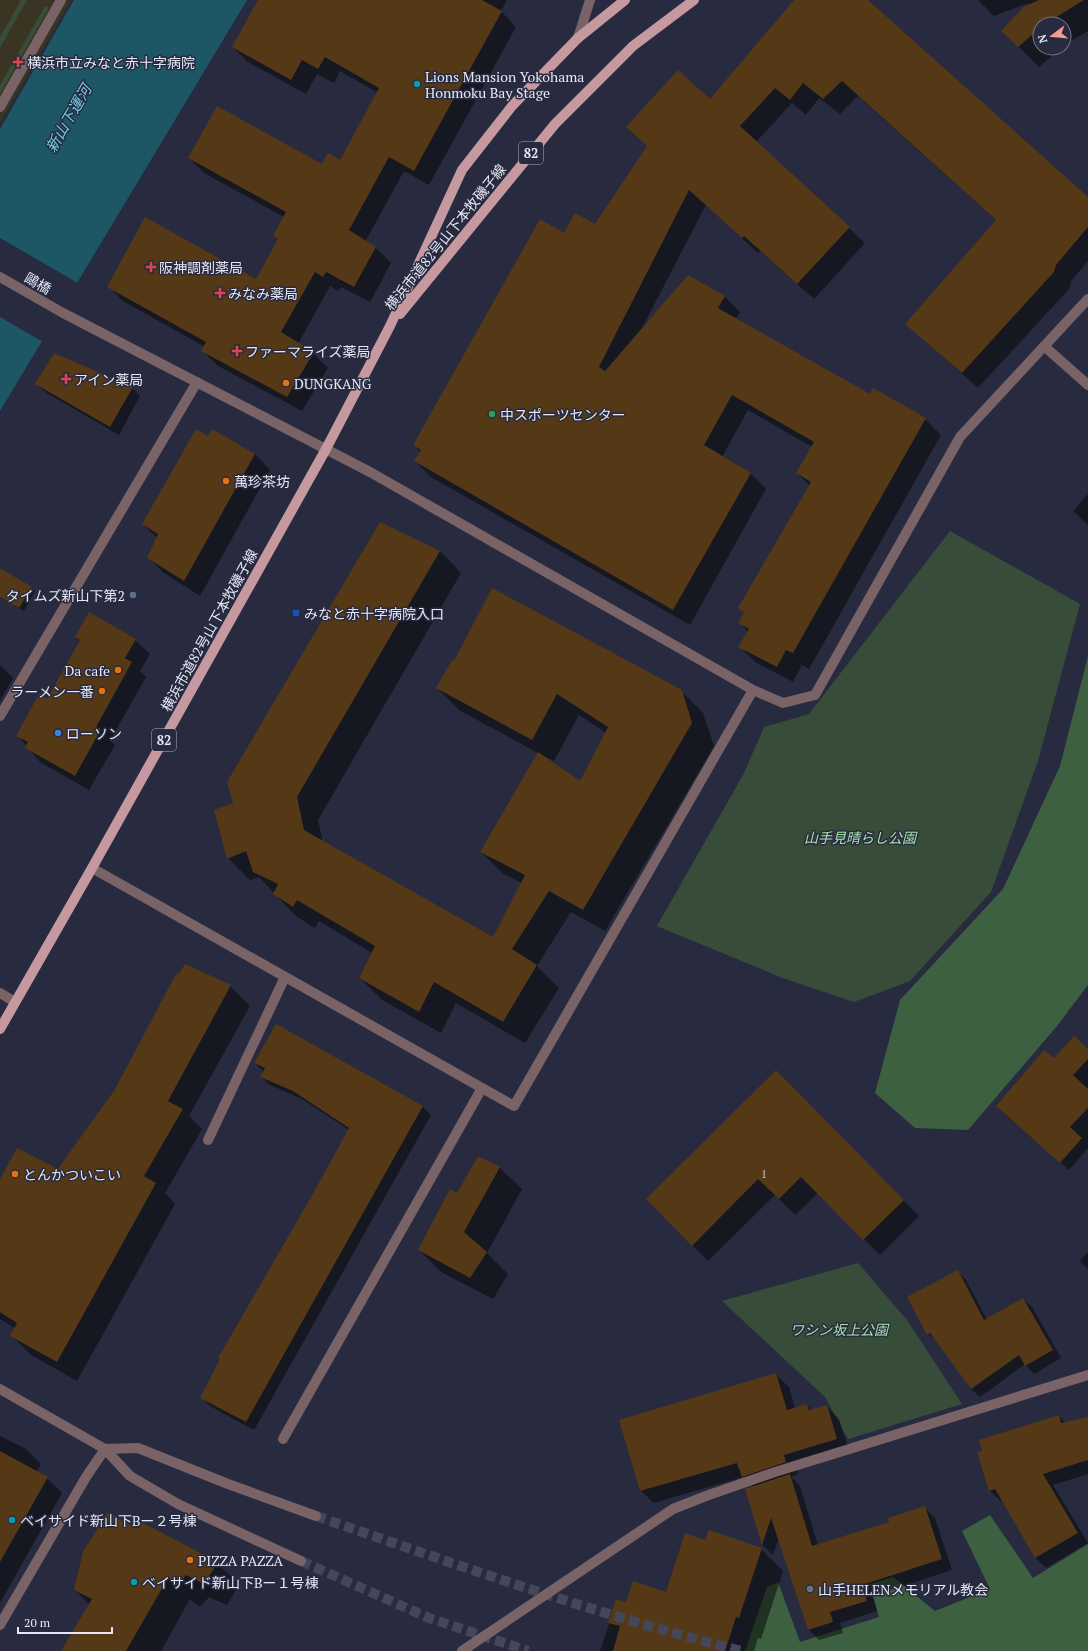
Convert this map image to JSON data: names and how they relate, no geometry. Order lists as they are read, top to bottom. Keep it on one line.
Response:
{"streets":{"main road":["82","横浜市道82号山下本牧磯子線"],"street":["鷗橋"]},"crossings":[["横浜市道82号山下本牧磯子線","鷗橋"]],"water":["新山下運河"],"parks":["山手見晴らし公園","ワシン坂上公園"],"places":{"health":["横浜市立みなと赤十字病院","阪神調剤薬局","みなみ薬局","ファーマライズ薬局","アイン薬局"],"other":["Lions Mansion Yokohama Honmoku Bay Stage","DUNGKANG","中スポーツセンター","萬珍茶坊","タイムズ新山下第2","Da cafe","ラーメン一番","ローソン","とんかついこい","ベイサイド新山下Bー２号棟","PIZZA PAZZA","ベイサイド新山下Bー１号棟","山手HELENメモリアル教会"],"transit":["みなと赤十字病院入口"]},"house_numbers":["1"],"scale_bar":"20 m","north":"left"}
